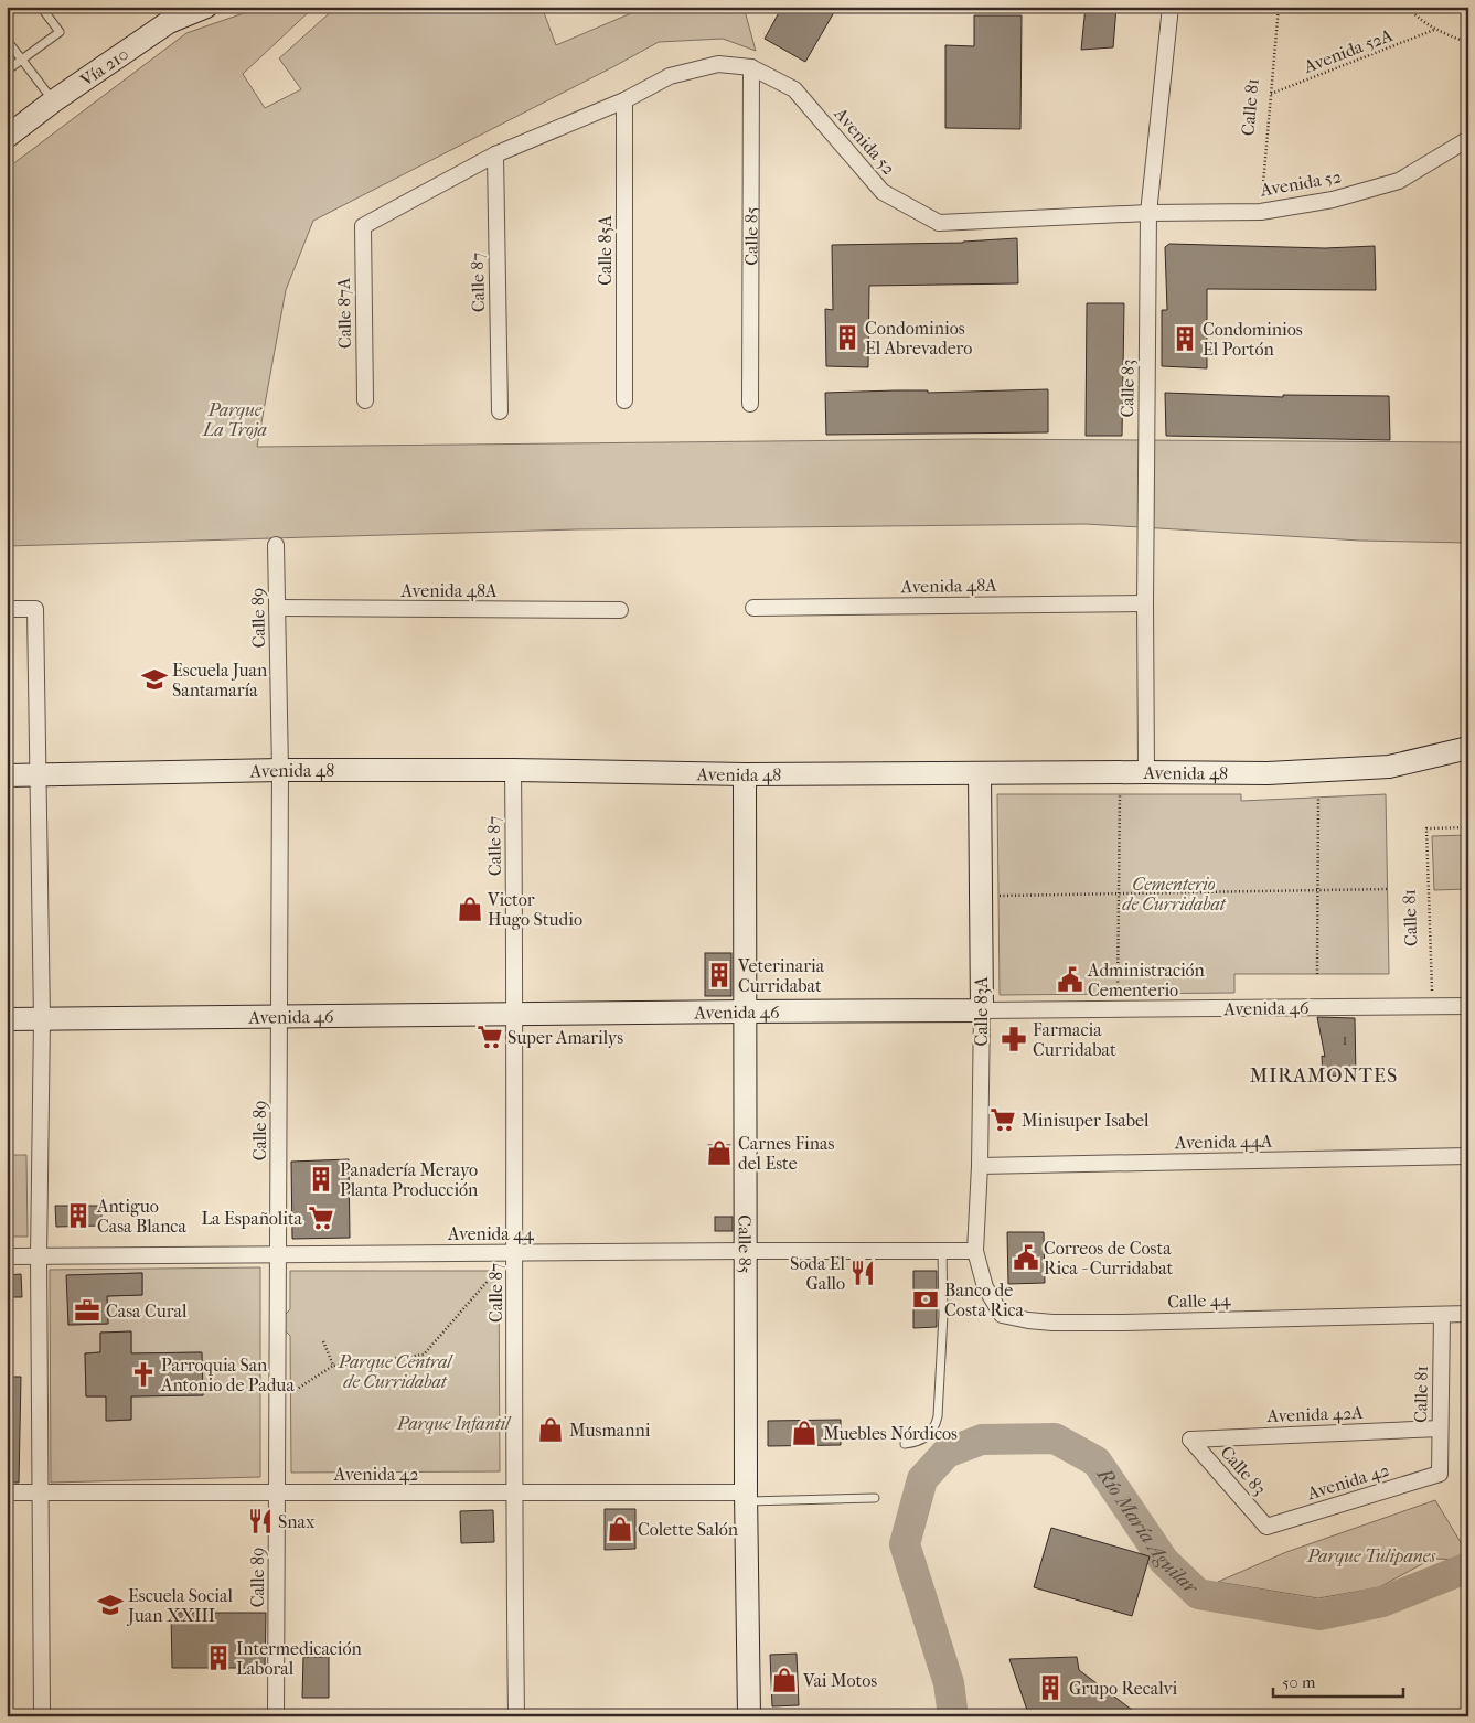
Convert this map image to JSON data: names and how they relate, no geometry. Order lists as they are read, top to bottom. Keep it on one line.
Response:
{"streets":{"street":["Vía 210","Calle 81","Avenida 52","Calle 85","Calle 85A","Calle 87","Calle 87A","Calle 83","Avenida 48A","Calle 89","Avenida 48","Avenida 46","Calle 83A","Avenida 44A","Avenida 44","Calle 44","Avenida 42A","Avenida 42"],"path":["Avenida 52A"]},"crossings":[["Avenida 52A","Calle 81"],["Calle 81","Avenida 52"],["Calle 81","Avenida 46"],["Calle 81","Calle 44"],["Calle 81","Avenida 42A"],["Calle 81","Avenida 42"],["Avenida 52","Calle 85"],["Avenida 52","Calle 85A"],["Avenida 52","Calle 87"],["Avenida 52","Calle 87A"],["Avenida 52","Calle 83"],["Calle 85","Avenida 48"],["Calle 85","Avenida 46"],["Calle 85","Avenida 44"],["Calle 85","Avenida 42"],["Calle 87","Avenida 48"],["Calle 87","Avenida 46"],["Calle 87","Avenida 44"],["Calle 87","Avenida 42"],["Calle 83","Avenida 48A"],["Calle 83","Avenida 48"],["Calle 83","Avenida 42A"],["Calle 83","Avenida 42"],["Avenida 48A","Calle 89"],["Calle 89","Avenida 48"],["Calle 89","Avenida 46"],["Calle 89","Avenida 44"],["Calle 89","Avenida 42"],["Avenida 48","Calle 83A"],["Avenida 46","Calle 83A"],["Calle 83A","Avenida 44A"],["Calle 83A","Avenida 44"],["Calle 83A","Calle 44"],["Avenida 44","Calle 44"]],"districts":["MIRAMONTES"],"water":["Río María Aguilar"],"parks":["Parque La Troja","Cementerio de Curridabat","Parque Central de Curridabat","Parque Infantil","Parque Tulipanes"],"places":{"building":["Condominios El Abrevadero","Condominios El Portón","Veterinaria Curridabat","Panadería Merayo Planta Producción","Antiguo Casa Blanca","Intermedicación Laboral","Grupo Recalvi"],"school or university":["Escuela Juan Santamaría","Escuela Social Juan XXIII"],"shop":["Victor Hugo Studio","Carnes Finas del Este","Musmanni","Muebles Nórdicos","Colette Salón","Vai Motos"],"public building":["Administración Cementerio","Correos de Costa Rica - Curridabat"],"supermarket":["Super Amarilys","Minisuper Isabel","La Españolita"],"pharmacy":["Farmacia Curridabat"],"restaurant":["Soda El Gallo","Snax"],"bank":["Banco de Costa Rica"],"office":["Casa Cural"],"church":["Parroquia San Antonio de Padua"]},"house_numbers":["1"],"scale_bar":"50 m"}
